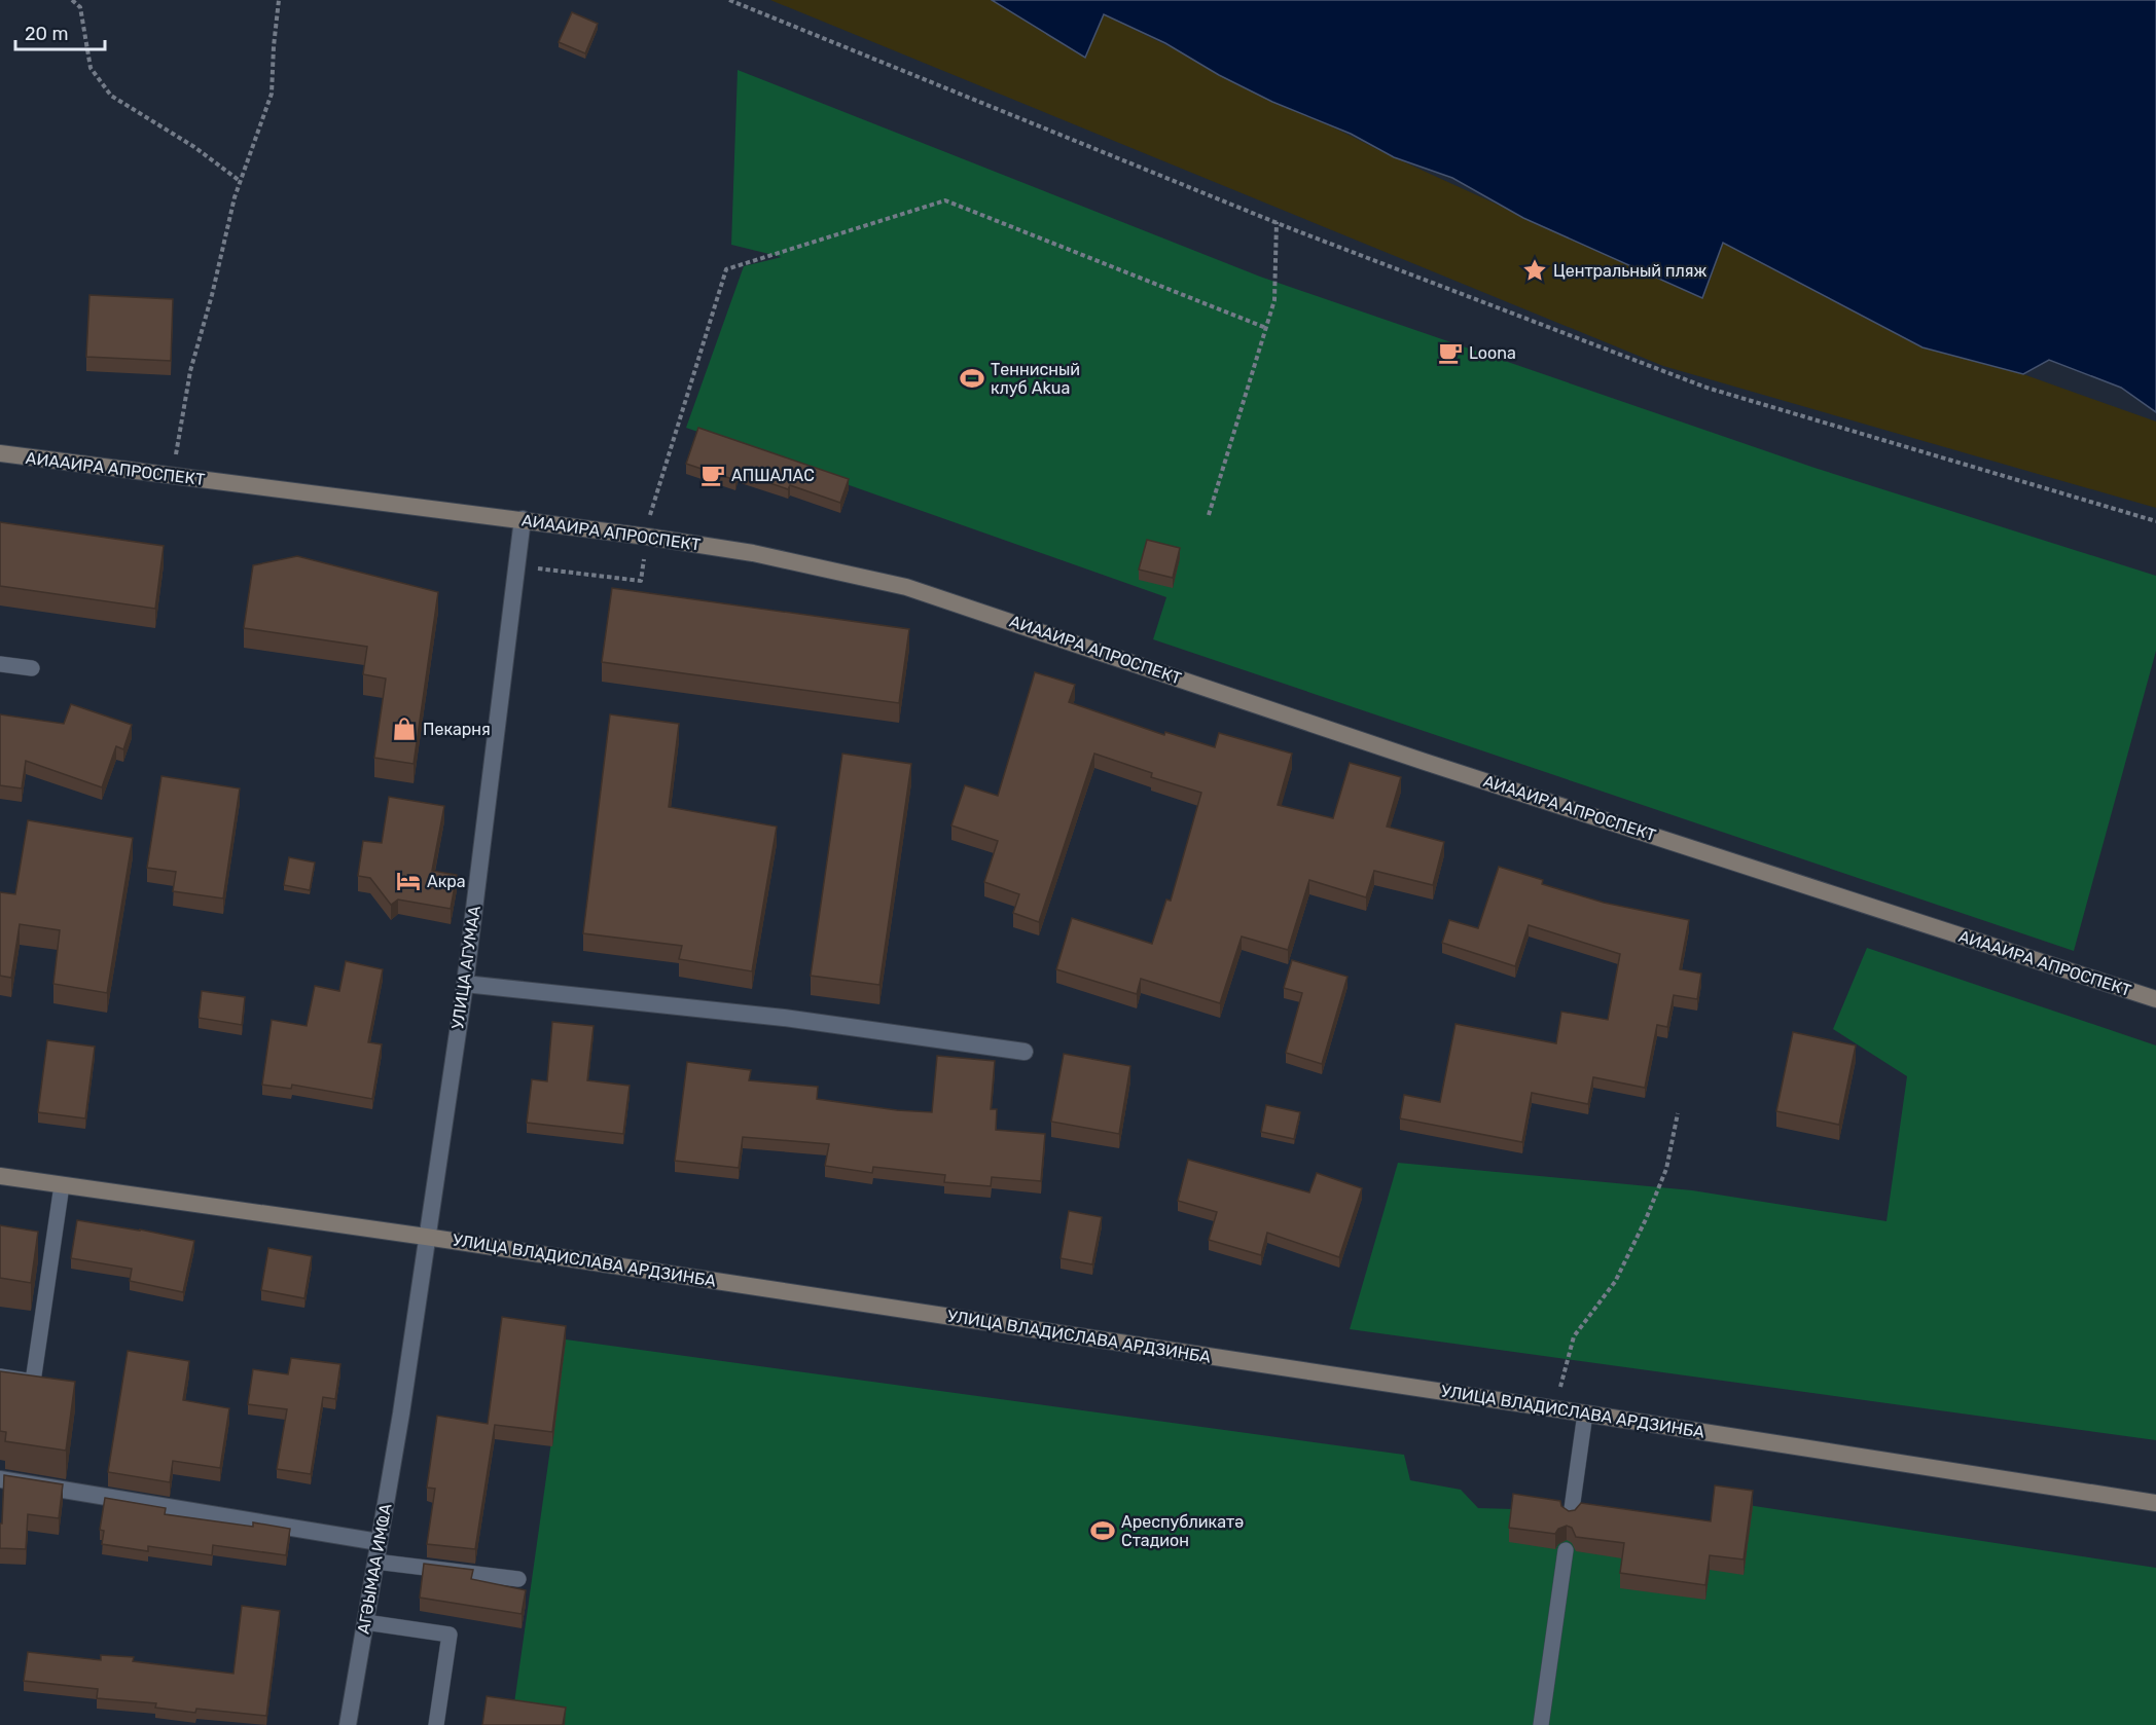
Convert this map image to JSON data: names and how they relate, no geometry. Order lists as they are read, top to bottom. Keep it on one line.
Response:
{"streets":{"main road":["АИААИРА АПРОСПЕКТ","УЛИЦА ВЛАДИСЛАВА АРДЗИНБА"],"street":["УЛИЦА АГУМАА","АГӘЫМАА ИМҨА"]},"crossings":[["АИААИРА АПРОСПЕКТ","УЛИЦА АГУМАА"],["УЛИЦА АГУМАА","УЛИЦА ВЛАДИСЛАВА АРДЗИНБА"],["УЛИЦА АГУМАА","АГӘЫМАА ИМҨА"]],"places":{"place":["Центральный пляж"],"cafe":["Loona","АПШАЛАС"],"sports":["Теннисный клуб Akua","Ареспубликатә Стадион"],"shop":["Пекарня"],"hotel":["Акра"]},"scale_bar":"20 m"}
